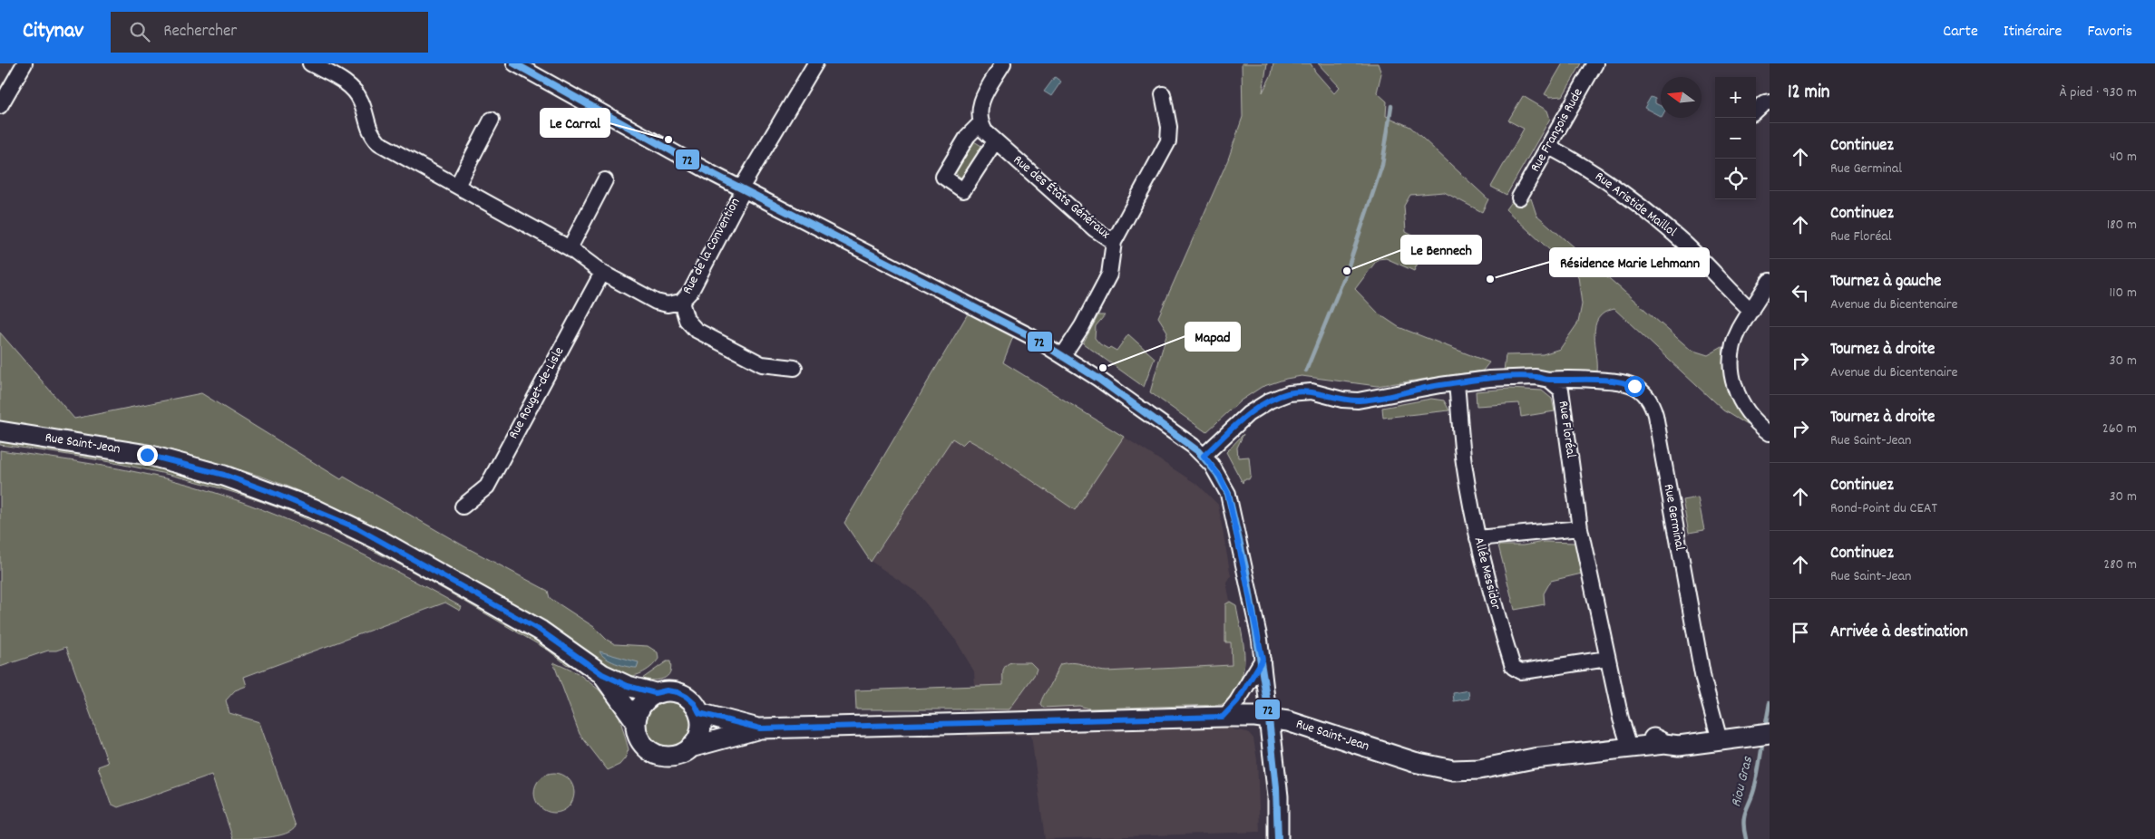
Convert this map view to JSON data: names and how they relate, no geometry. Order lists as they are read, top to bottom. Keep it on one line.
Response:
{"streets":{"street":["Rue François Rude","Rue des États Généraux","Rue Aristide Maillol","Rue de la Convention","Rue Rouget-de-Lisle","Rue Floréal","Rue Saint-Jean","Rue Germinal","Allée Messidor"]},"crossings":[["Rue François Rude","Rue Aristide Maillol"],["Rue de la Convention","Rue Rouget-de-Lisle"],["Rue Floréal","Rue Saint-Jean"],["Rue Floréal","Rue Germinal"],["Rue Floréal","Allée Messidor"],["Rue Saint-Jean","Rue Germinal"]],"water":["Riou Gras"],"places":["Le Carral","Le Bennech","Résidence Marie Lehmann","Mapad"],"lines":["transit line 72"],"north":"left","page":{"header":"Citynav","search":"Rechercher","nav":["Carte","Itinéraire","Favoris"],"heading":["12 min","À pied · 930 m"],"map_buttons":["+","−"],"list":[["Continuez","Rue Germinal","40 m"],["Continuez","Rue Floréal","180 m"],["Tournez à gauche","Avenue du Bicentenaire","110 m"],["Tournez à droite","Avenue du Bicentenaire","30 m"],["Tournez à droite","Rue Saint-Jean","260 m"],["Continuez","Rond-Point du CEAT","30 m"],["Continuez","Rue Saint-Jean","280 m"],"Arrivée à destination"]}}
